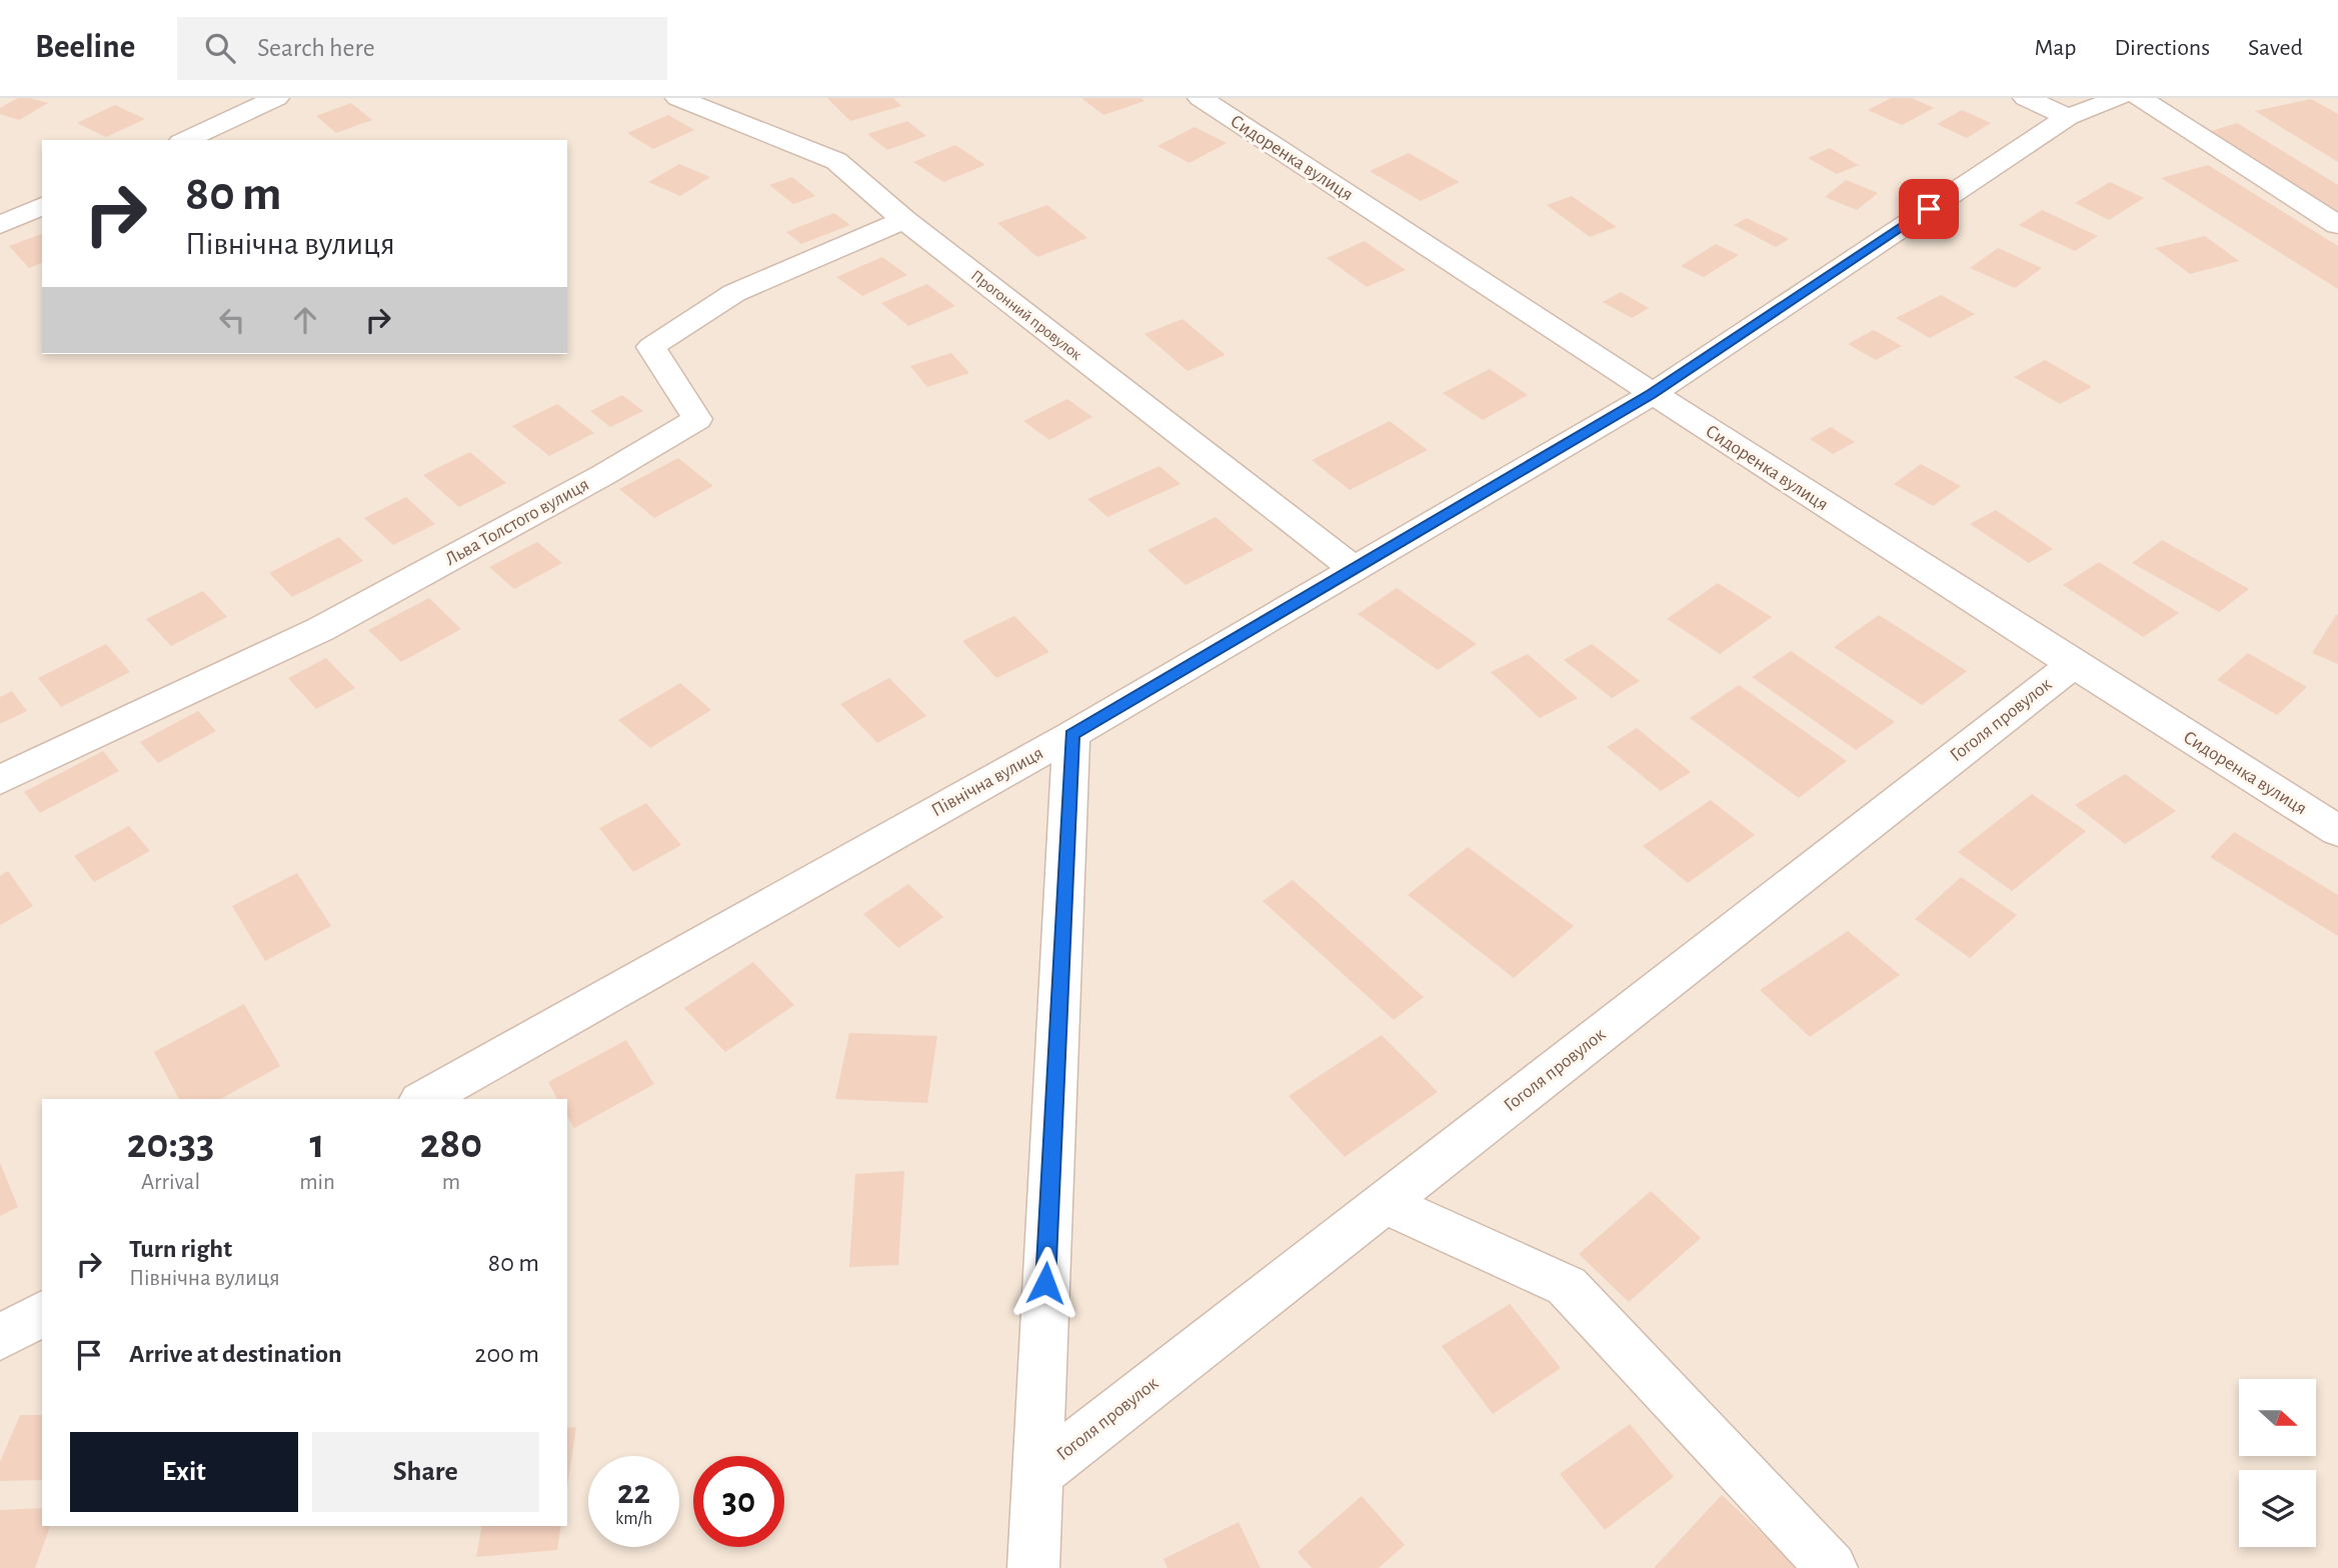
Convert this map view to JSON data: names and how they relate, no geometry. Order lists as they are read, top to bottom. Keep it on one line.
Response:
{"streets":{"street":["Сидоренка вулиця","Прогонний провулок","Льва Толстого вулиця","Гоголя провулок","Північна вулиця"]},"crossings":[["Сидоренка вулиця","Гоголя провулок"],["Сидоренка вулиця","Північна вулиця"],["Прогонний провулок","Льва Толстого вулиця"],["Прогонний провулок","Північна вулиця"]],"north":"right","page":{"header":"Beeline","search":"Search here","nav":["Map","Directions","Saved"],"turn":["80 m","Північна вулиця"],"eta":["20:33","Arrival","1","min","280","m"],"list":[{"name":"Turn right","note":"Північна вулиця","value":"80 m"},{"name":"Arrive at destination","value":"200 m"}],"buttons":["Exit","Share"],"speed":"22 km/h","limit":"30"}}
